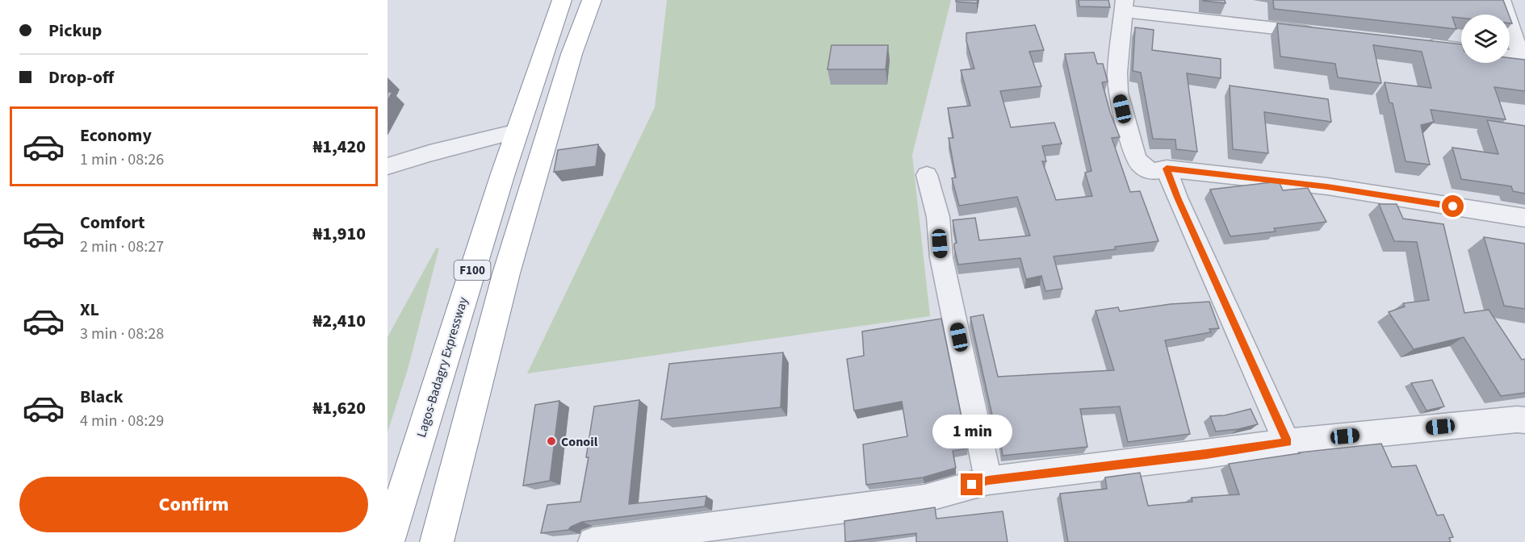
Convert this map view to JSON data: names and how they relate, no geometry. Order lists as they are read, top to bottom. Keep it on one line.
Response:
{"streets":{"highway":["F100","Lagos-Badagry Expressway"]},"places":["Conoil"],"page":{"banner":["Pickup","Drop-off"],"list":[{"name":"Economy","note":"1 min · 08:26","value":"₦1,420"},{"name":"Comfort","note":"2 min · 08:27","value":"₦1,910"},{"name":"XL","note":"3 min · 08:28","value":"₦2,410"},{"name":"Black","note":"4 min · 08:29","value":"₦1,620"}],"bubble":"1 min","buttons":"Confirm"}}
